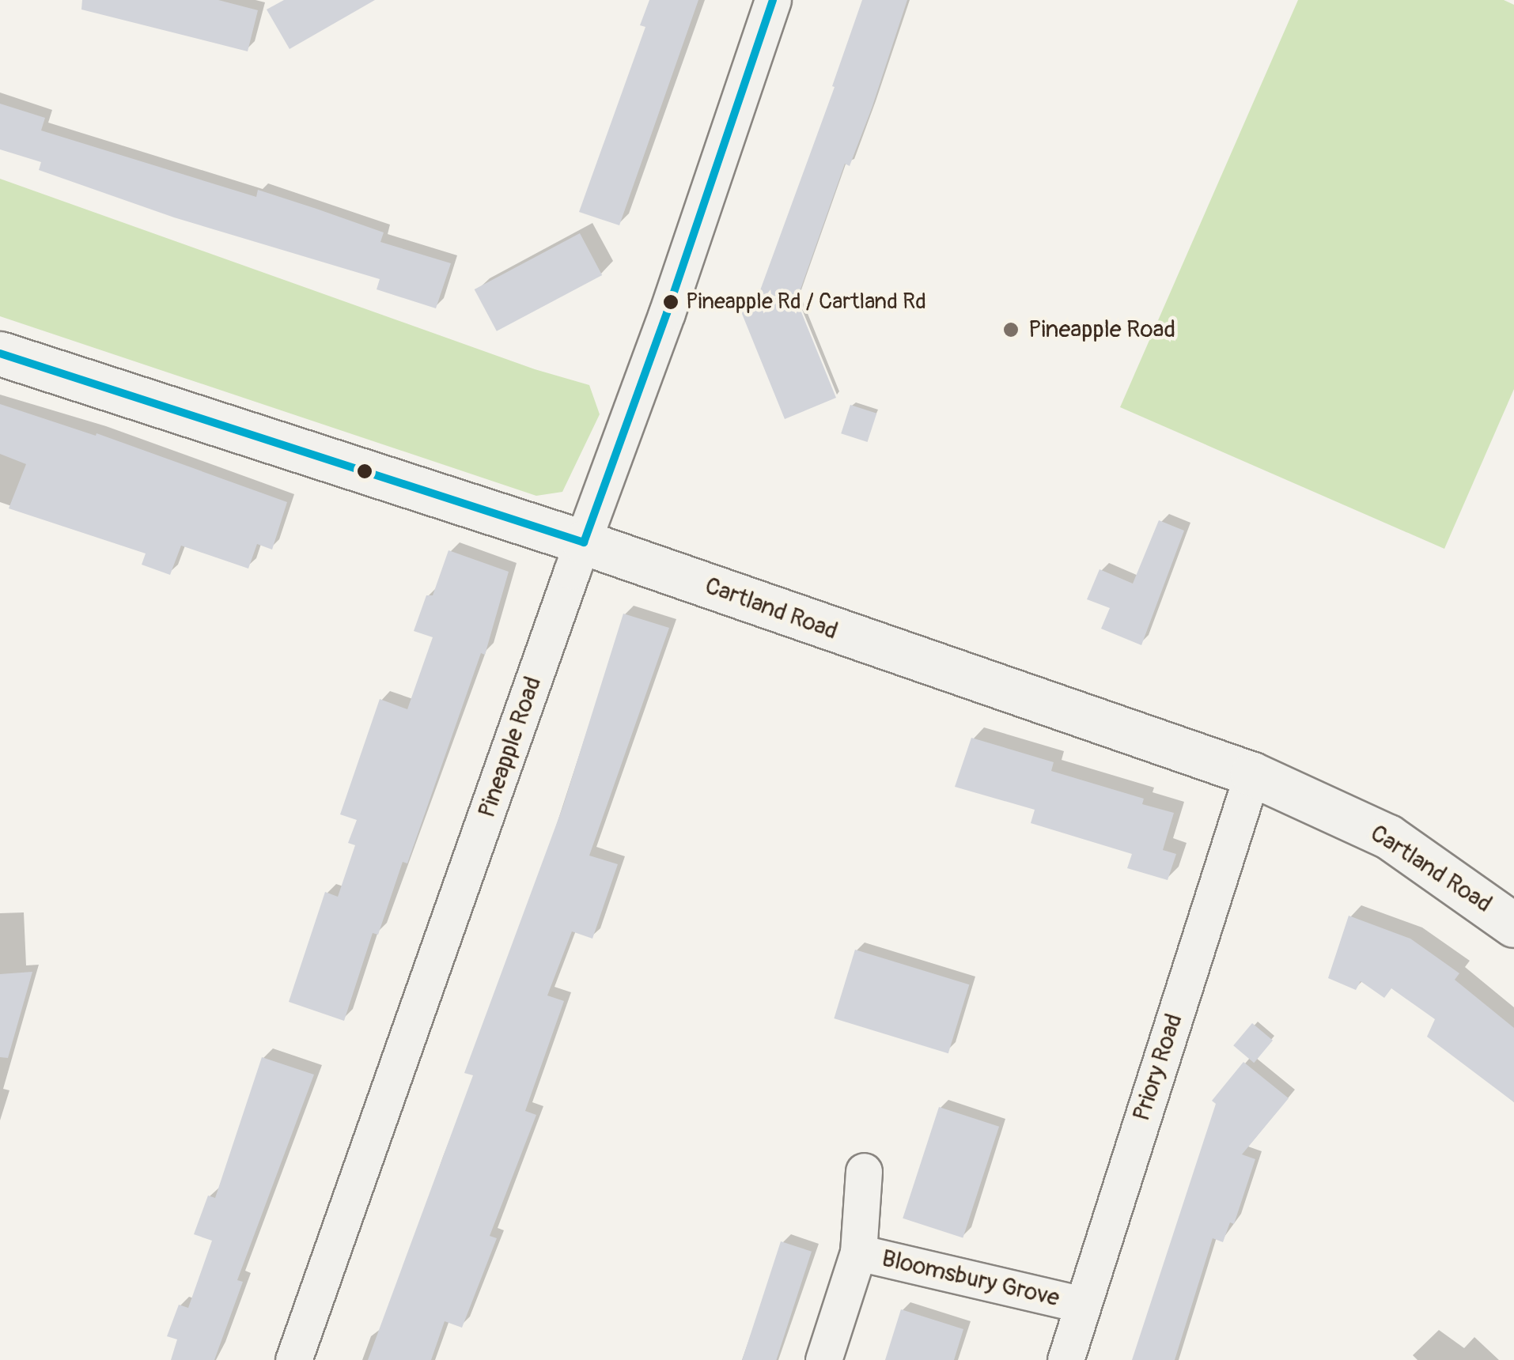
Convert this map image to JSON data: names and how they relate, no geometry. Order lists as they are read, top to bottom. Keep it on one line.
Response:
{"streets":{"street":["Cartland Road","Pineapple Road","Priory Road","Bloomsbury Grove"]},"crossings":[["Cartland Road","Pineapple Road"],["Cartland Road","Priory Road"],["Priory Road","Bloomsbury Grove"]],"places":["Pineapple Rd / Cartland Rd","Pineapple Road"]}
